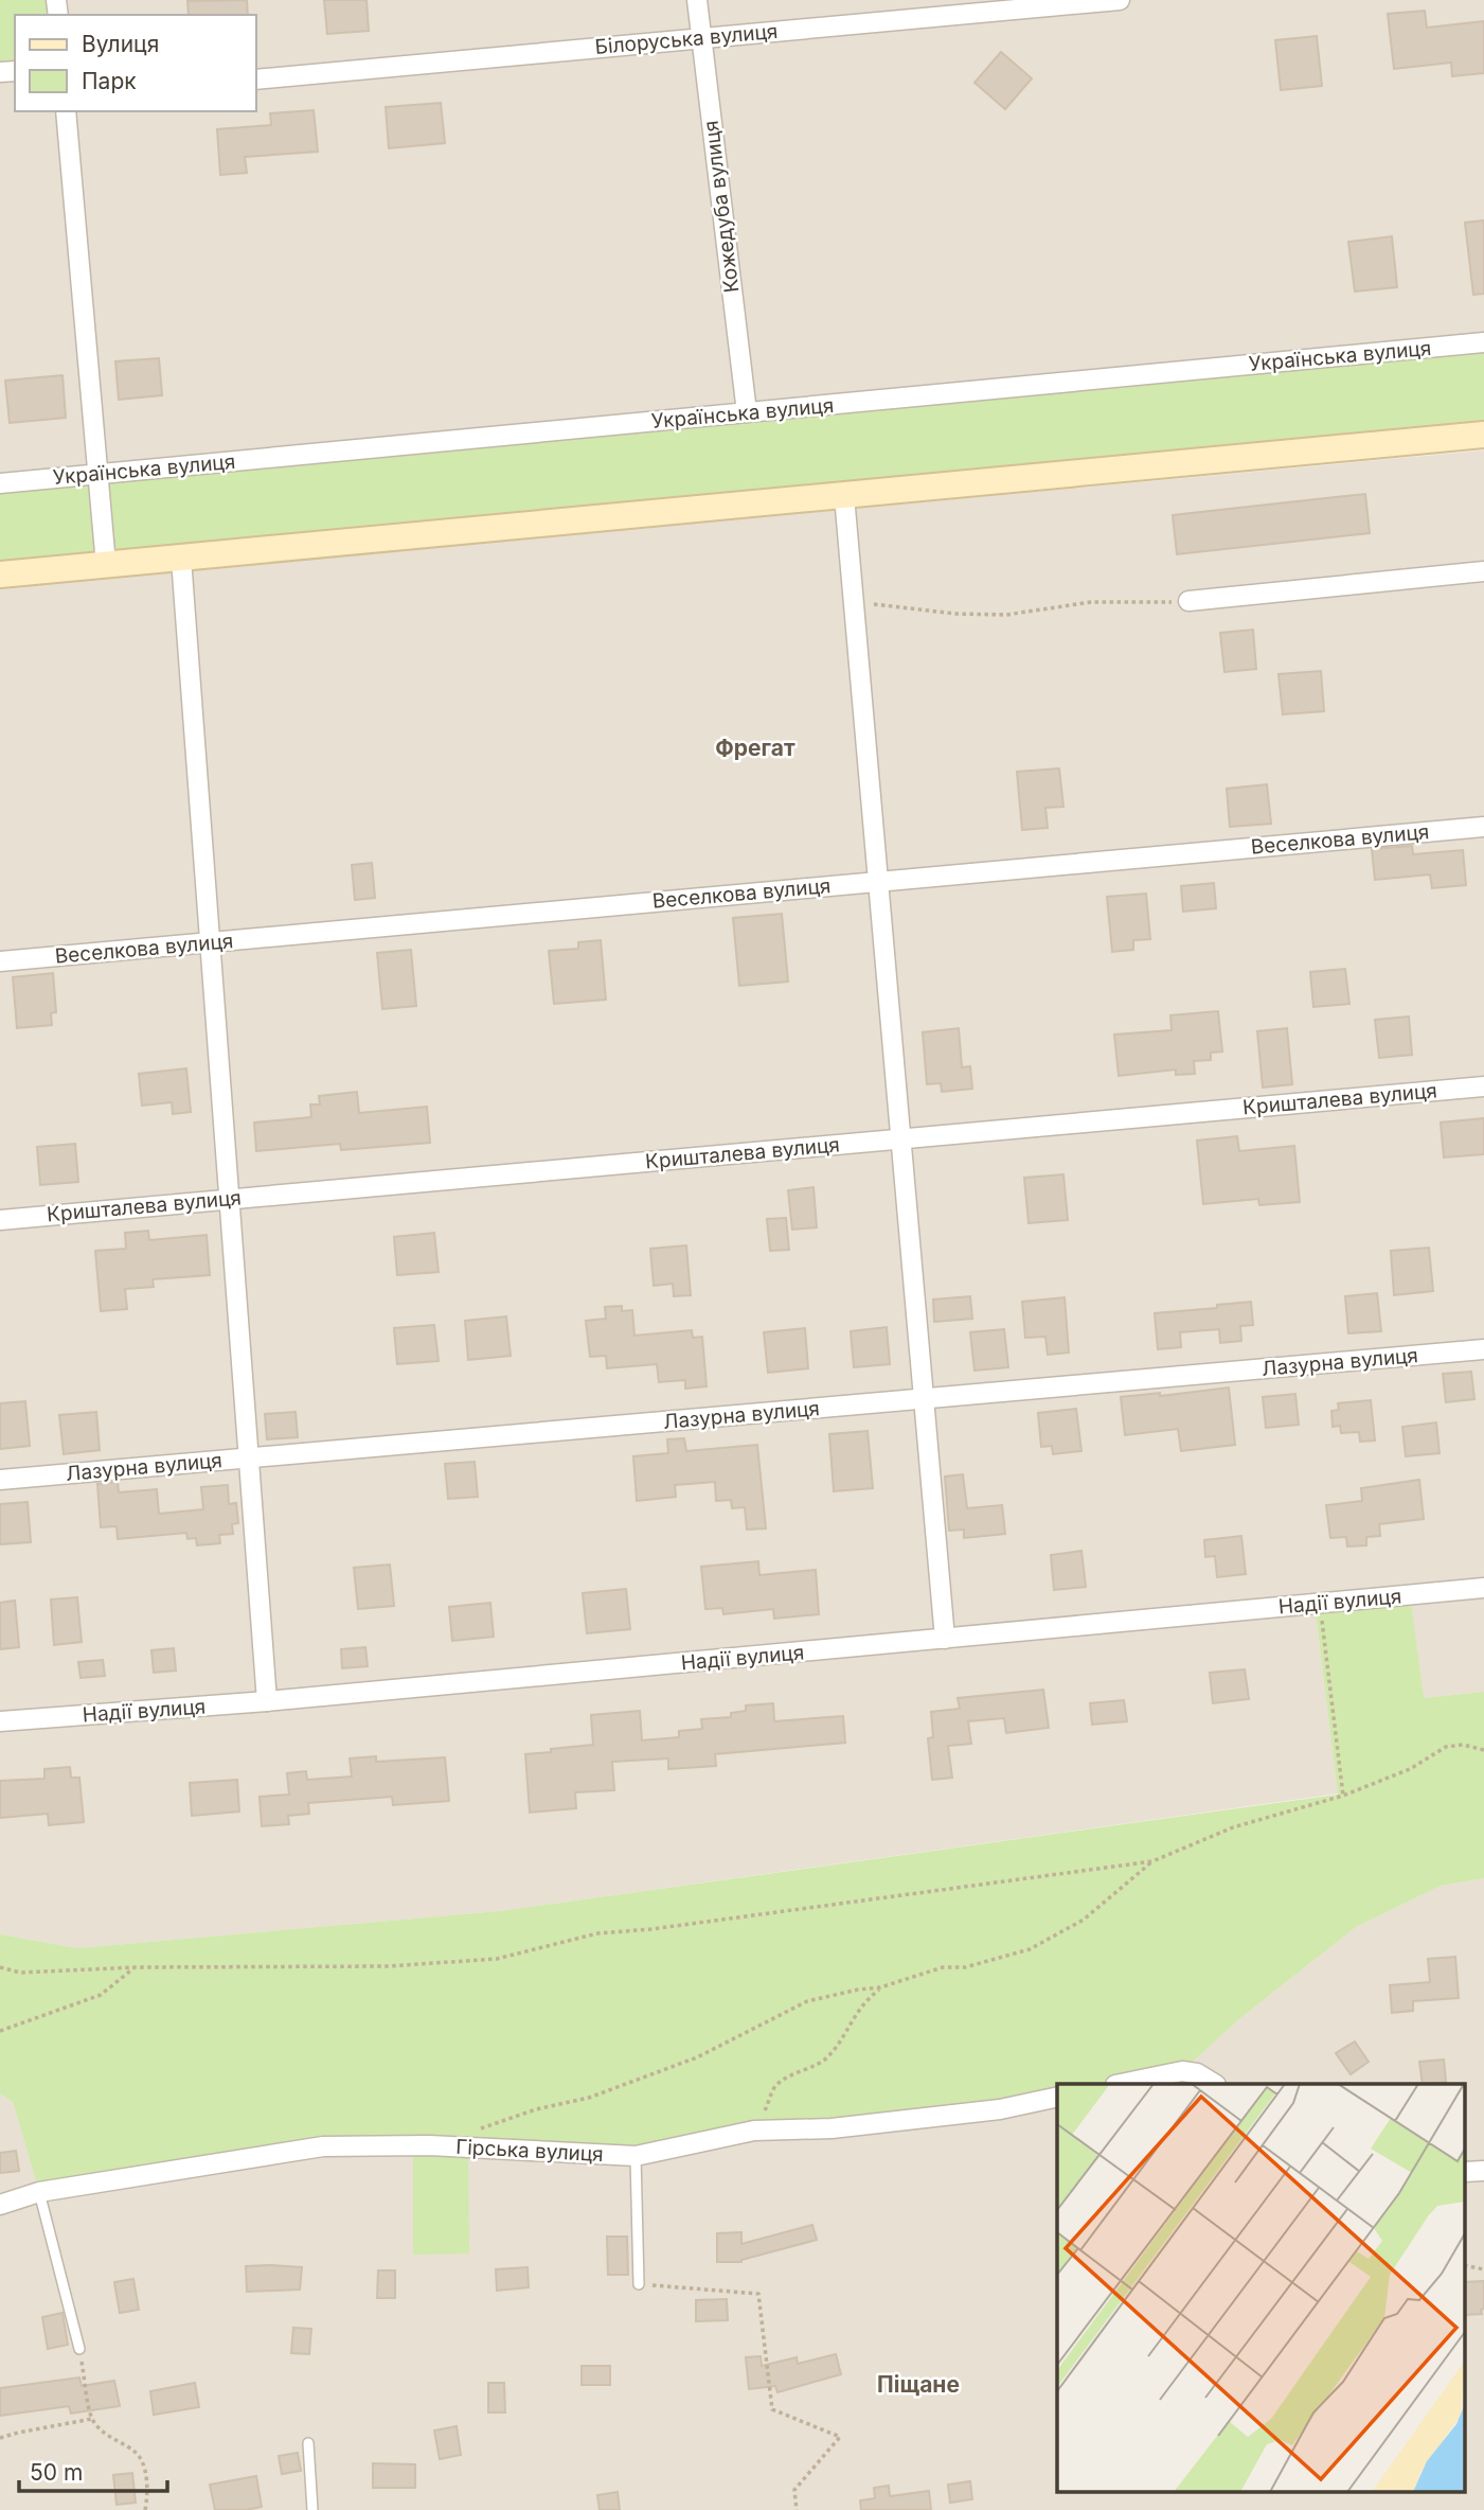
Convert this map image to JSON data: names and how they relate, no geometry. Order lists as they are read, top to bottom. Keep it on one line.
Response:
{"streets":{"street":["Білоруська вулиця","Кожедуба вулиця","Українська вулиця","Веселкова вулиця","Кришталева вулиця","Лазурна вулиця","Надії вулиця","Гірська вулиця"]},"crossings":[["Білоруська вулиця","Кожедуба вулиця"],["Кожедуба вулиця","Українська вулиця"]],"districts":["Фрегат","Піщане"],"legend":["Вулиця","Парк"],"scale_bar":"50 m"}
